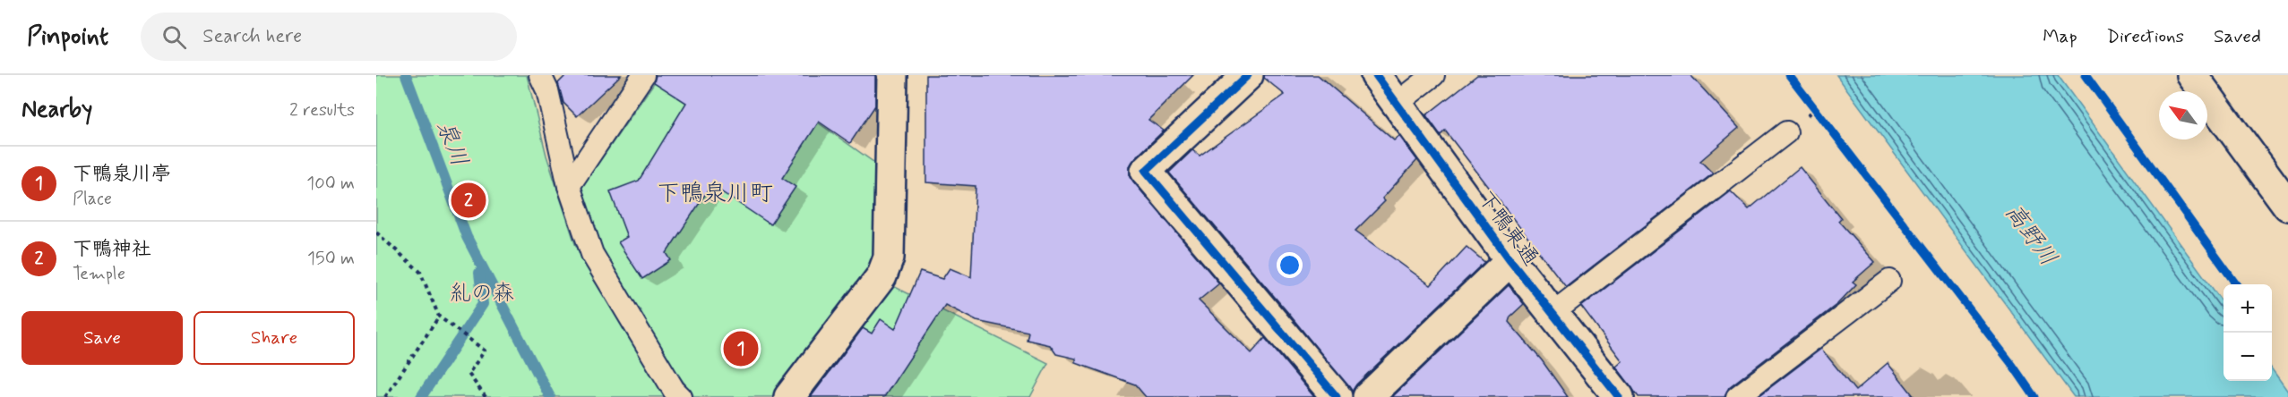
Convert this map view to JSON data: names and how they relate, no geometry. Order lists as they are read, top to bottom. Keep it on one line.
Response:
{"streets":{"street":["下鴨東通"]},"districts":["下鴨泉川町"],"water":["泉川","高野川"],"parks":["糺の森"],"north":"top left","page":{"header":"Pinpoint","search":"Search here","nav":["Map","Directions","Saved"],"heading":["Nearby","2 results"],"list":[{"mark":"1","name":"下鴨泉川亭","note":"Place","value":"100 m"},{"mark":"2","name":"下鴨神社","note":"Temple","value":"150 m"}],"pins":["2","1"],"map_buttons":["+","−"],"buttons":["Save","Share"]}}
